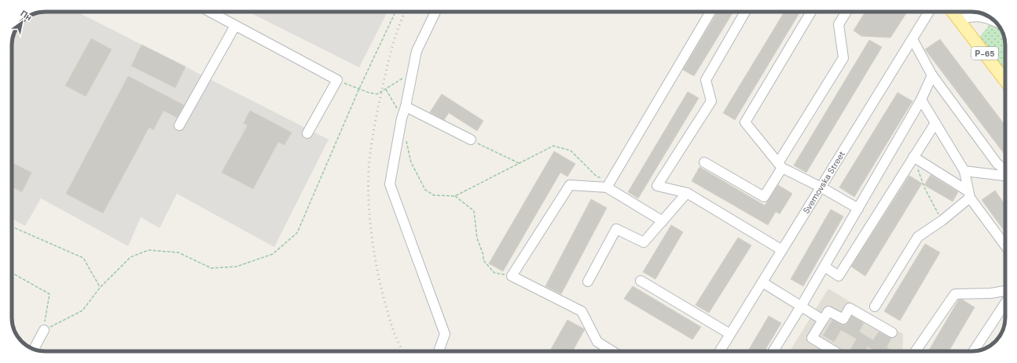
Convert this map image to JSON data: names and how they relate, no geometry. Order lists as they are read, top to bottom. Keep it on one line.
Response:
{"streets":{"main road":["Р-65"],"street":["Svemovska Street"]},"north":"top right"}
